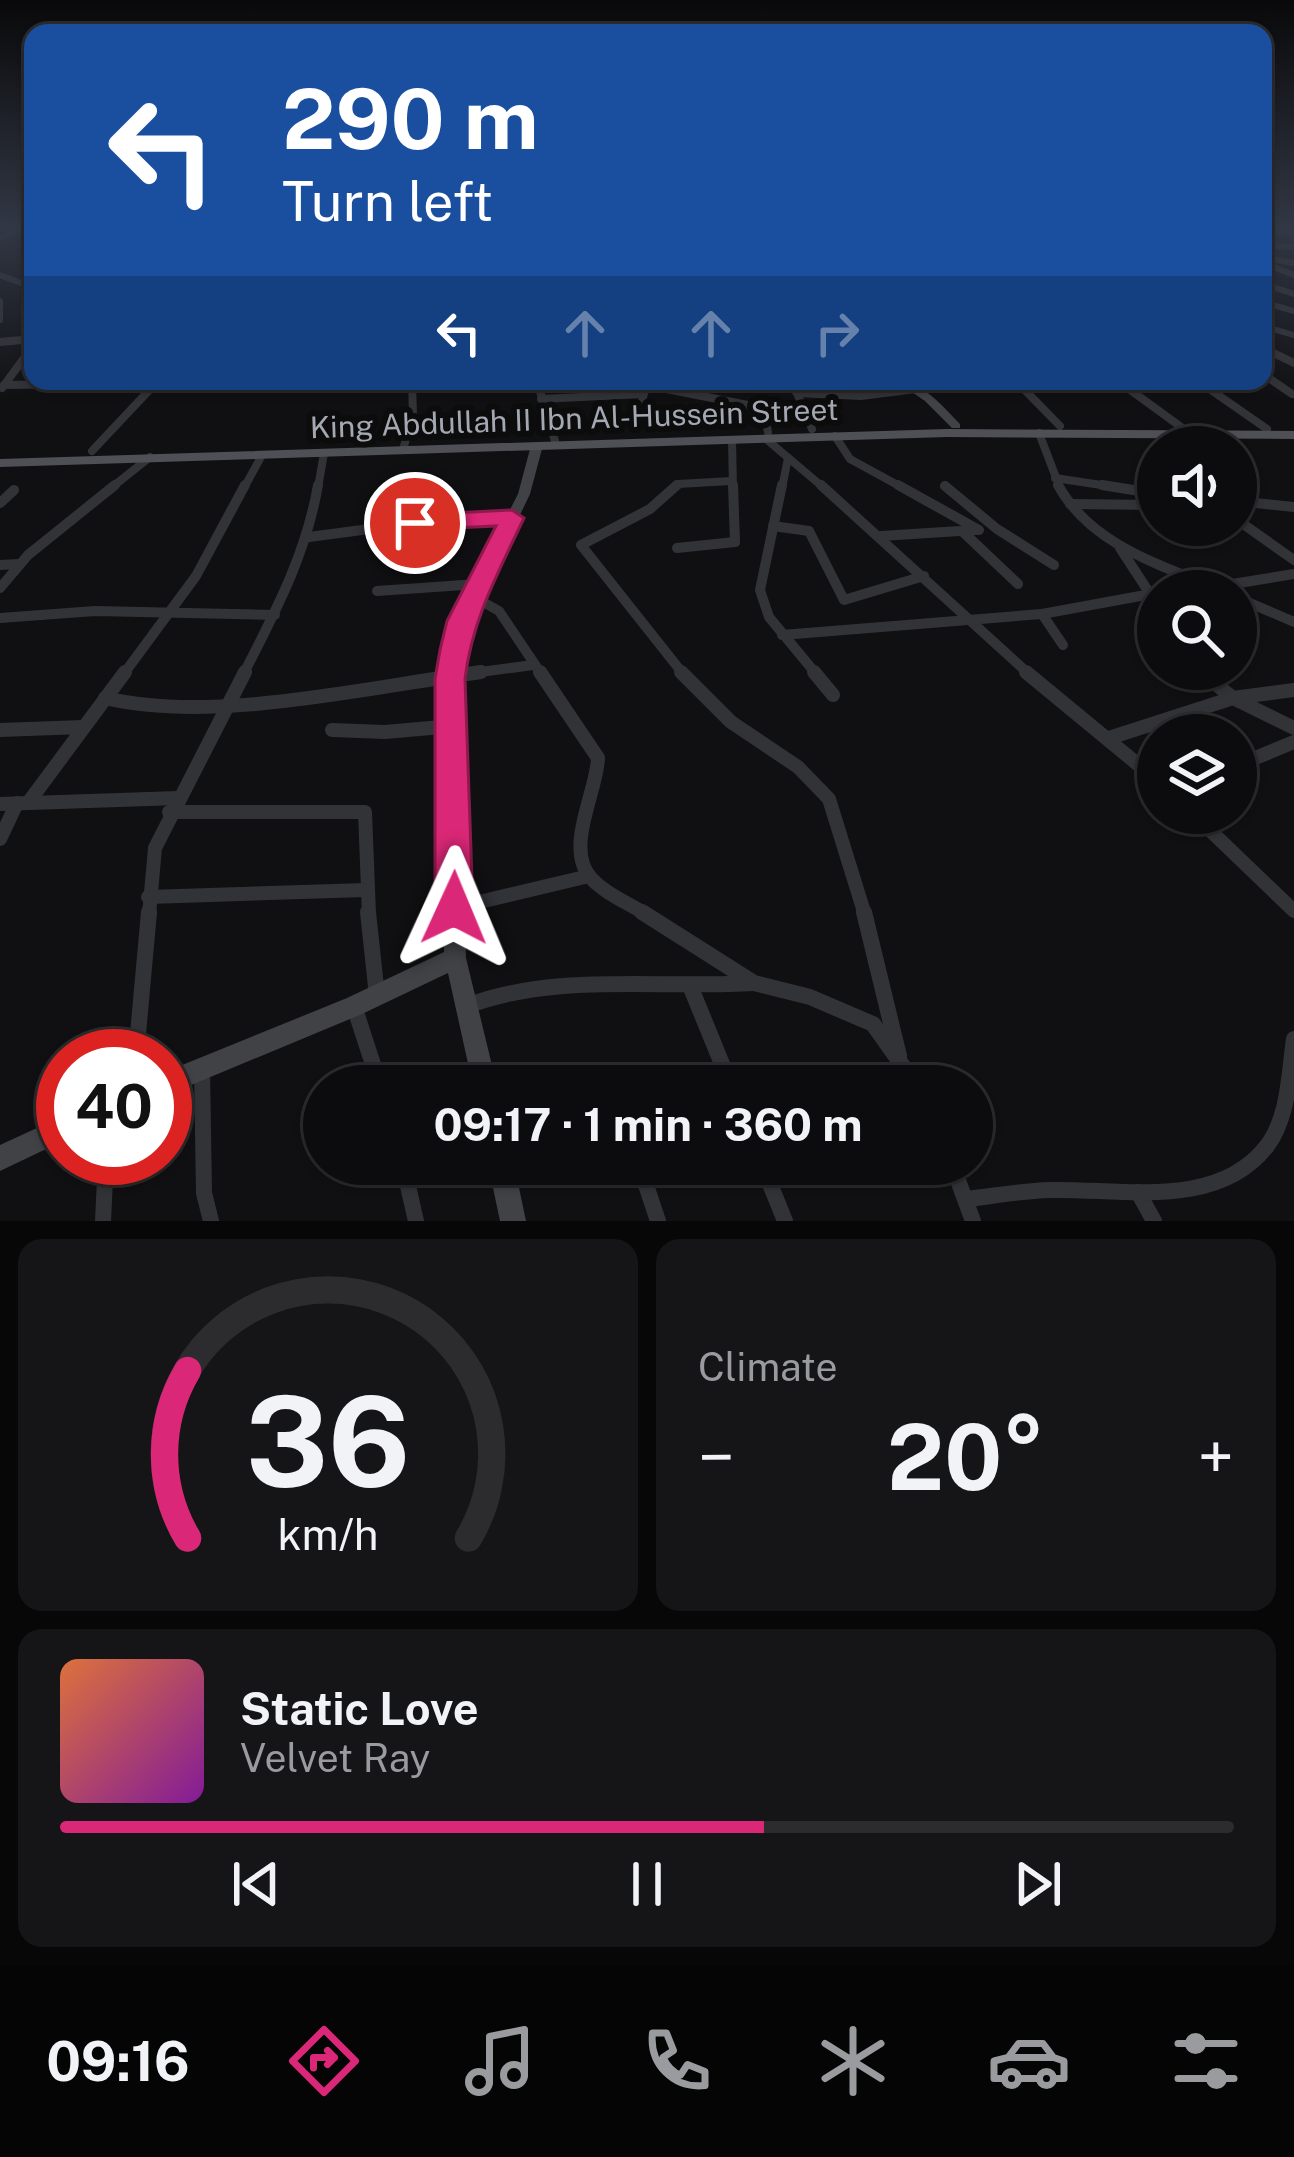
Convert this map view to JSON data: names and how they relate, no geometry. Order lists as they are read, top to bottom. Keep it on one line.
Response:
{"streets":{"main road":["King Abdullah II Ibn Al-Hussein Street"]},"page":{"turn":["290 m","Turn left"],"limit":"40","trip":"09:17 · 1 min · 360 m","tile":"Climate","heat":["−","20°","+"],"song":["Static Love","Velvet Ray"],"tabs":"09:16","gauge":["36","km/h"]}}
